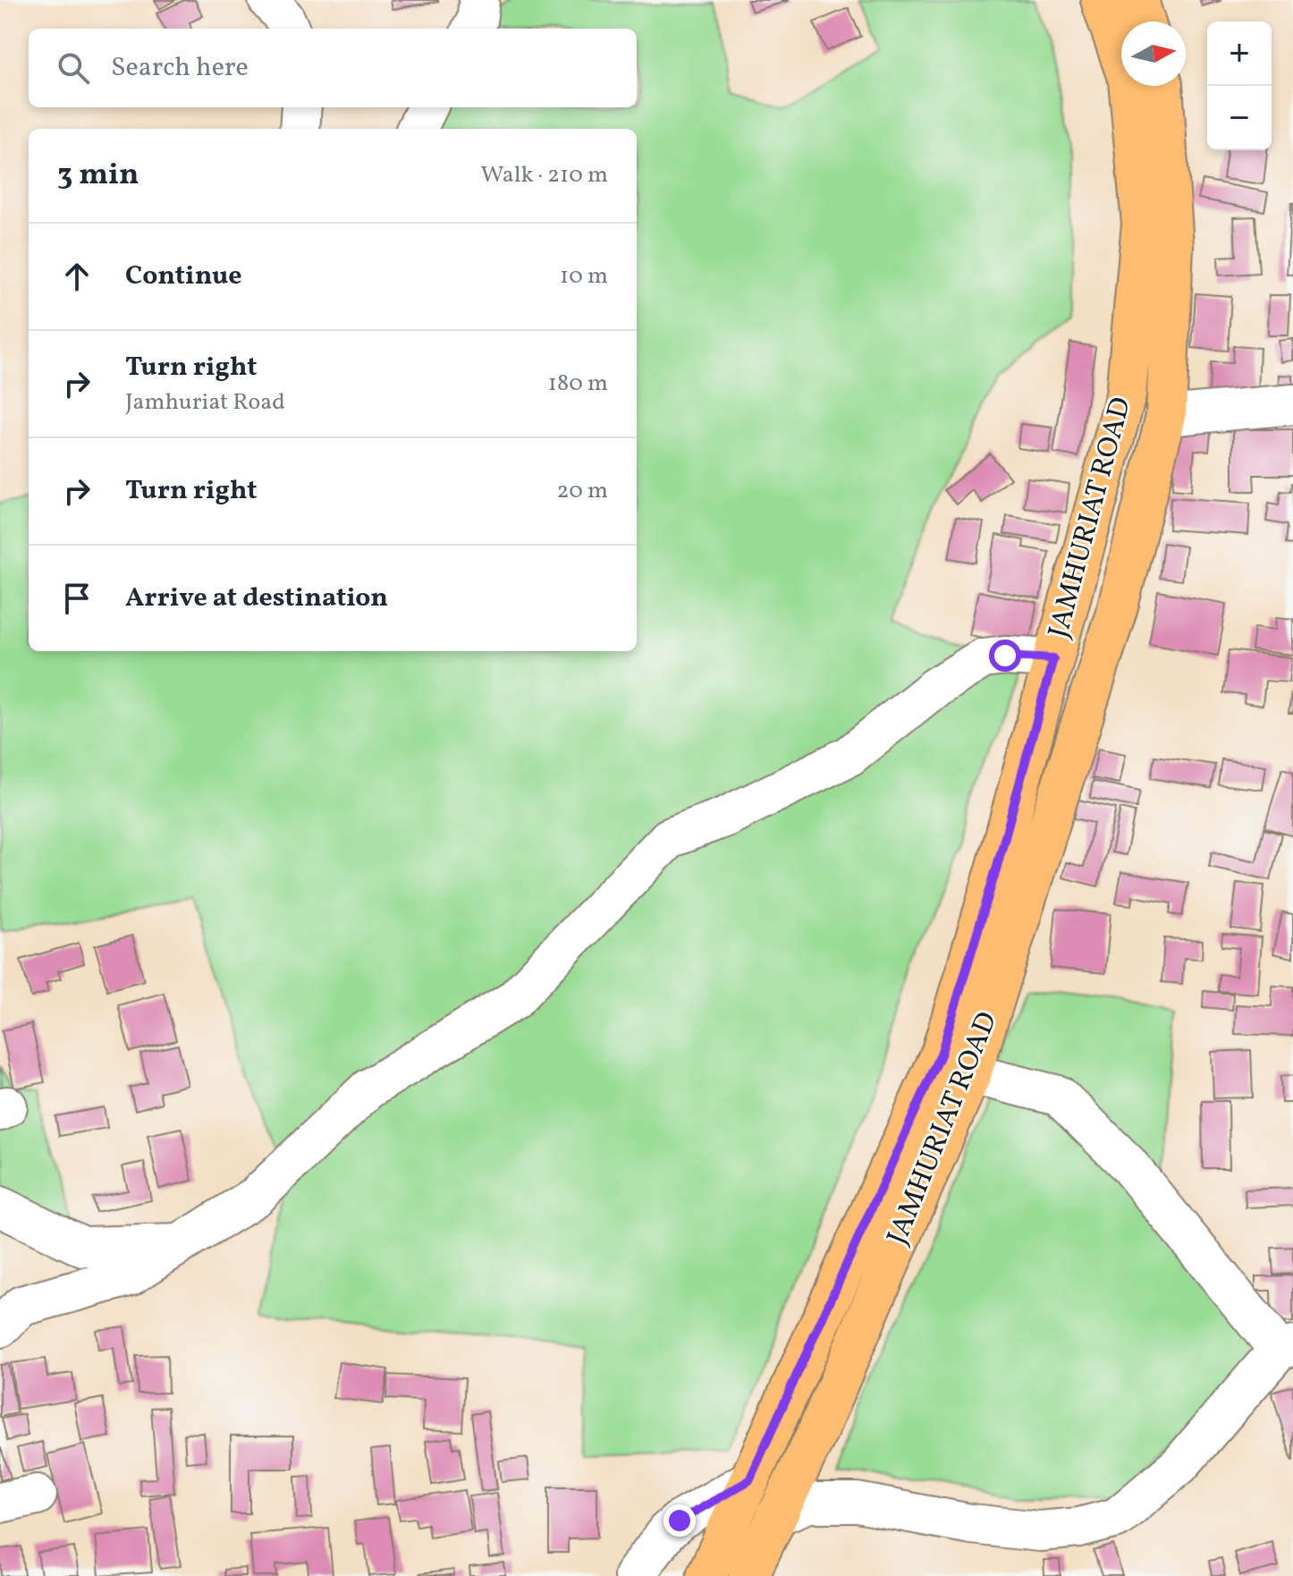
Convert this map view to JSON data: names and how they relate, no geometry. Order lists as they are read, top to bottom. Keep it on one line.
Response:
{"streets":{"main road":["JAMHURIAT ROAD"]},"north":"right","page":{"map_buttons":["+","−"],"search":"Search here","heading":["3 min","Walk · 210 m"],"list":[["Continue","10 m"],["Turn right","Jamhuriat Road","180 m"],["Turn right","20 m"],"Arrive at destination"]}}
